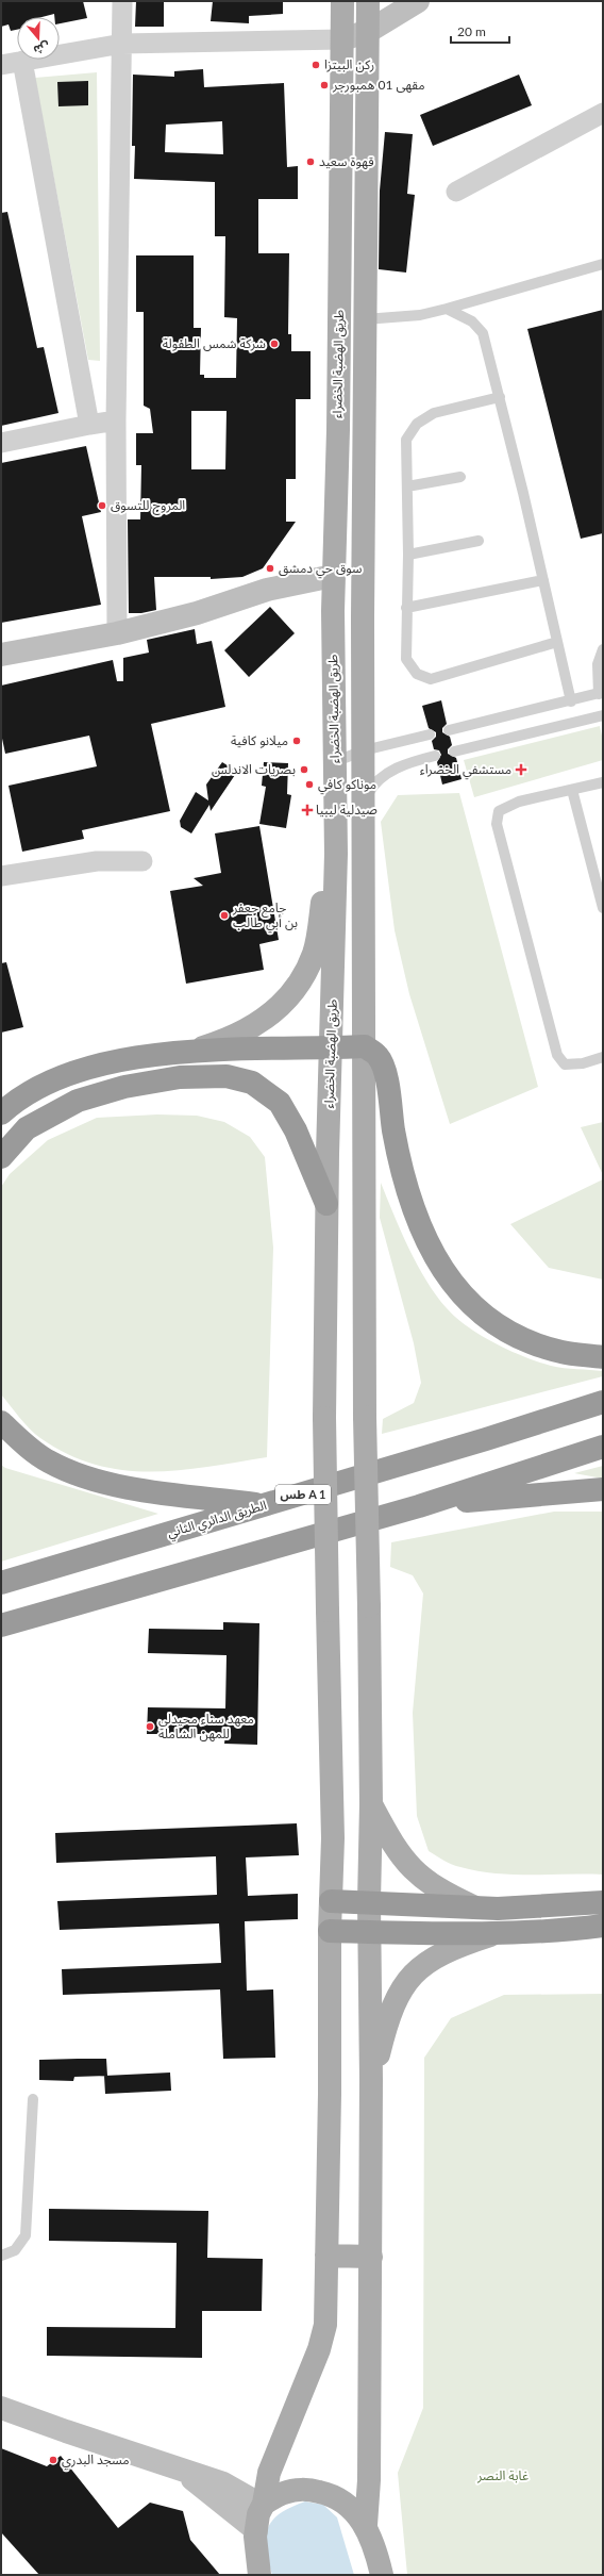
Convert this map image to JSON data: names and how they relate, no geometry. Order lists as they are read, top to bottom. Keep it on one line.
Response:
{"streets":{"highway":["طس A 1","الطريق الدائري الثاني"],"main road":["طريق الهضبة الخضراء"]},"parks":["غابة النصر"],"places":{"other":["ركن البيتزا","مقهى 01 همبورجر","قهوة سعيد","شركة شمس الطفولة","المروج للتسوق","سوق حي دمشق","ميلانو كافية","بصريات الاندلس","موناكو كافي","جامع جعفر بن أبي طالب","معهد سناء محيدلي للمهن الشاملة","مسجد البدري"],"health":["مستشفي الخضراء","صيدلية ليبيا"]},"scale_bar":"20 m","north":"bottom"}
